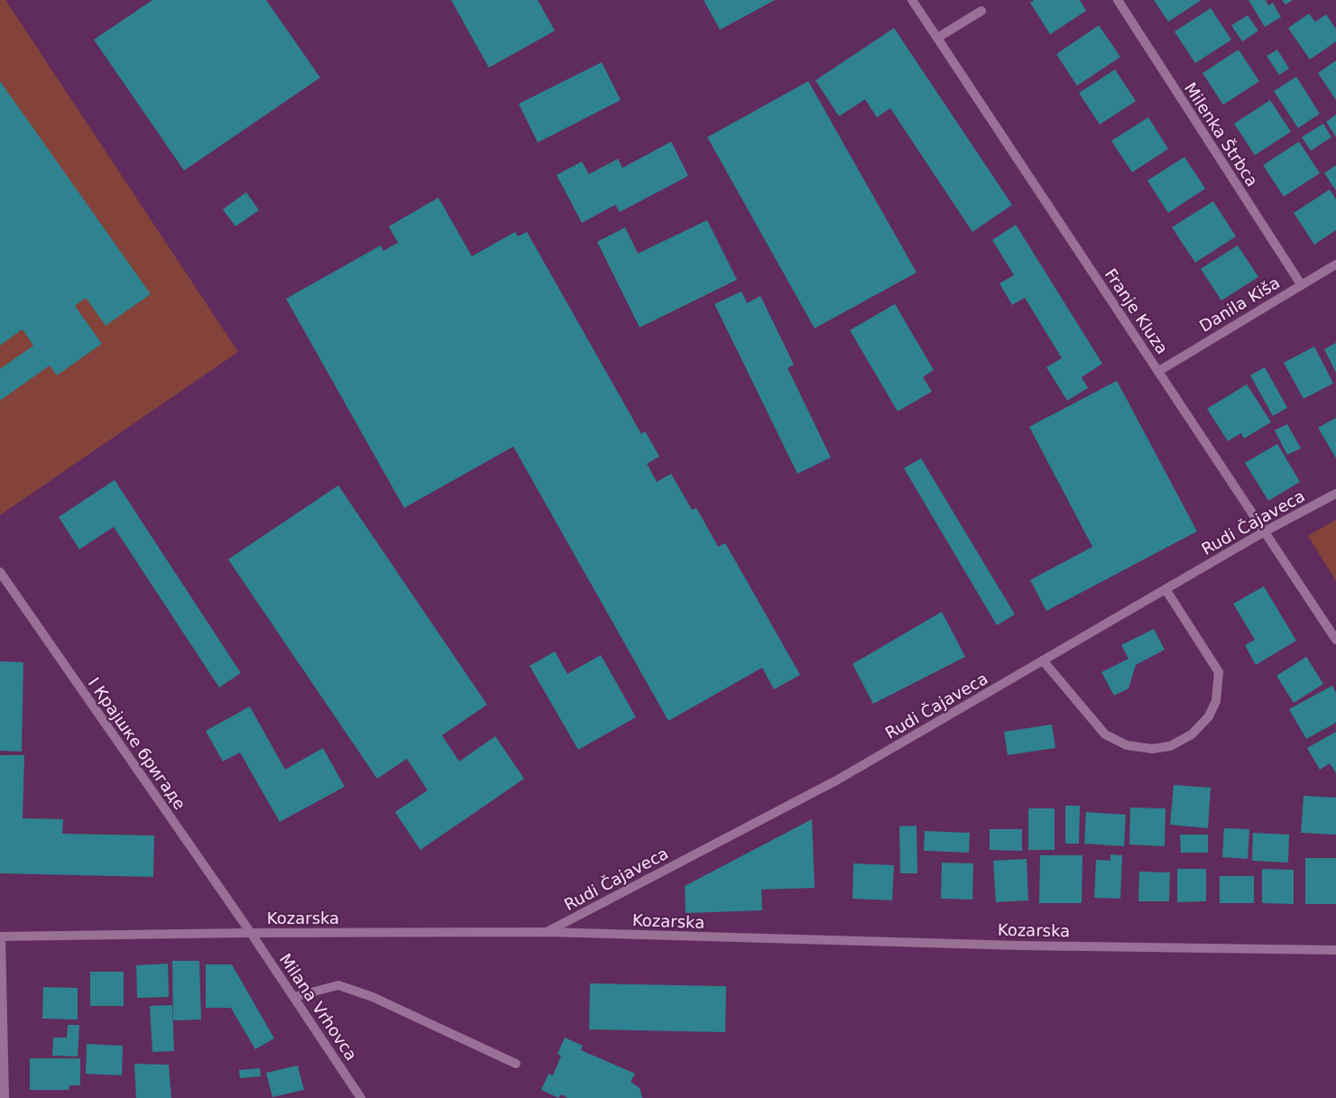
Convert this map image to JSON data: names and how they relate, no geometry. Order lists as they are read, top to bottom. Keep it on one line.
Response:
{"streets":{"street":["Milenka Štrbca","Danila Kiša","Franje Kluza","Rudi Čajaveca","I Крајшке бригаде","Kozarska","Milana Vrhovca"]},"crossings":[["Milenka Štrbca","Danila Kiša"],["Danila Kiša","Franje Kluza"],["Franje Kluza","Rudi Čajaveca"],["Rudi Čajaveca","Kozarska"],["I Крајшке бригаде","Kozarska"],["I Крајшке бригаде","Milana Vrhovca"],["Kozarska","Milana Vrhovca"]]}
